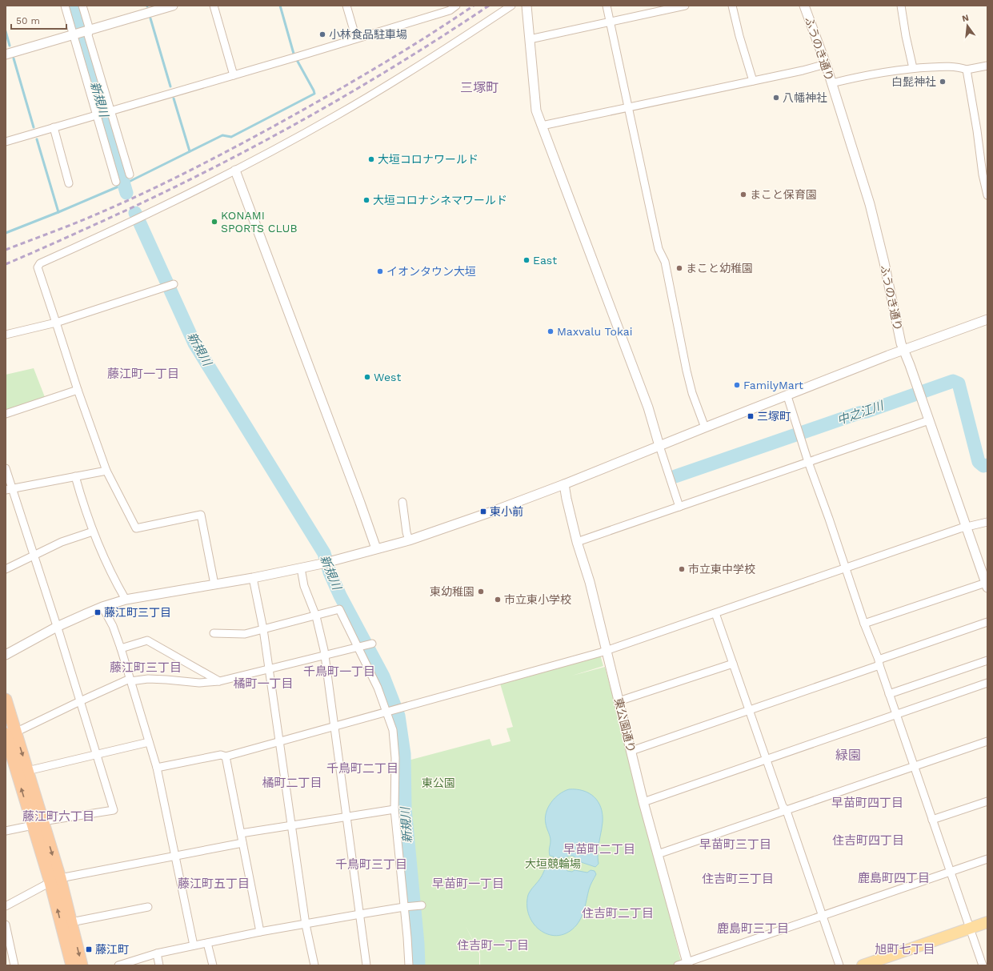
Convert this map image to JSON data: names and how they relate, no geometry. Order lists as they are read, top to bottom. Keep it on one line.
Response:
{"streets":{"street":["ふうのき通り","東公園通り"]},"districts":["三塚町","藤江町一丁目","藤江町三丁目","千鳥町一丁目","橘町一丁目","緑園","千鳥町二丁目","橘町二丁目","早苗町四丁目","藤江町六丁目","住吉町四丁目","早苗町三丁目","早苗町二丁目","千鳥町三丁目","鹿島町四丁目","住吉町三丁目","藤江町五丁目","早苗町一丁目","住吉町二丁目","鹿島町三丁目","住吉町一丁目","旭町七丁目"],"water":["新規川","中之江川"],"parks":["東公園","大垣競輪場"],"places":{"other":["小林食品駐車場","白髭神社","八幡神社","大垣コロナワールド","まこと保育園","大垣コロナシネマワールド","KONAMI SPORTS CLUB","East","まこと幼稚園","イオンタウン大垣","Maxvalu Tokai","West","FamilyMart","市立東中学校","東幼稚園","市立東小学校"],"transit":["三塚町","東小前","藤江町三丁目","藤江町"]},"scale_bar":"50 m","north":"top"}
